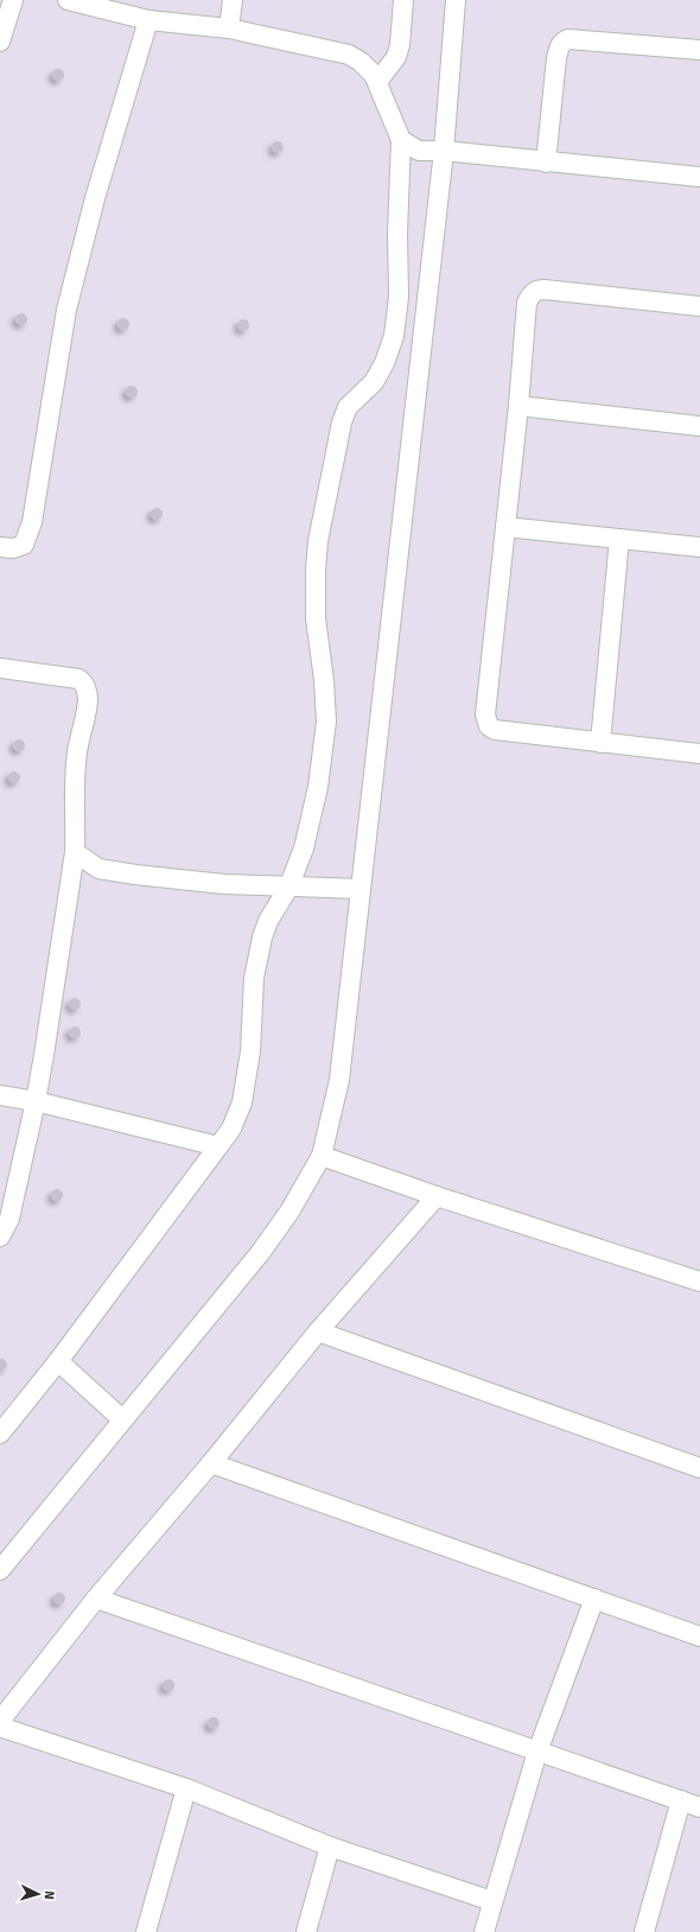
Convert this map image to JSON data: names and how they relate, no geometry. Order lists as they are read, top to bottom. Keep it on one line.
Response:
{"north":"right"}
